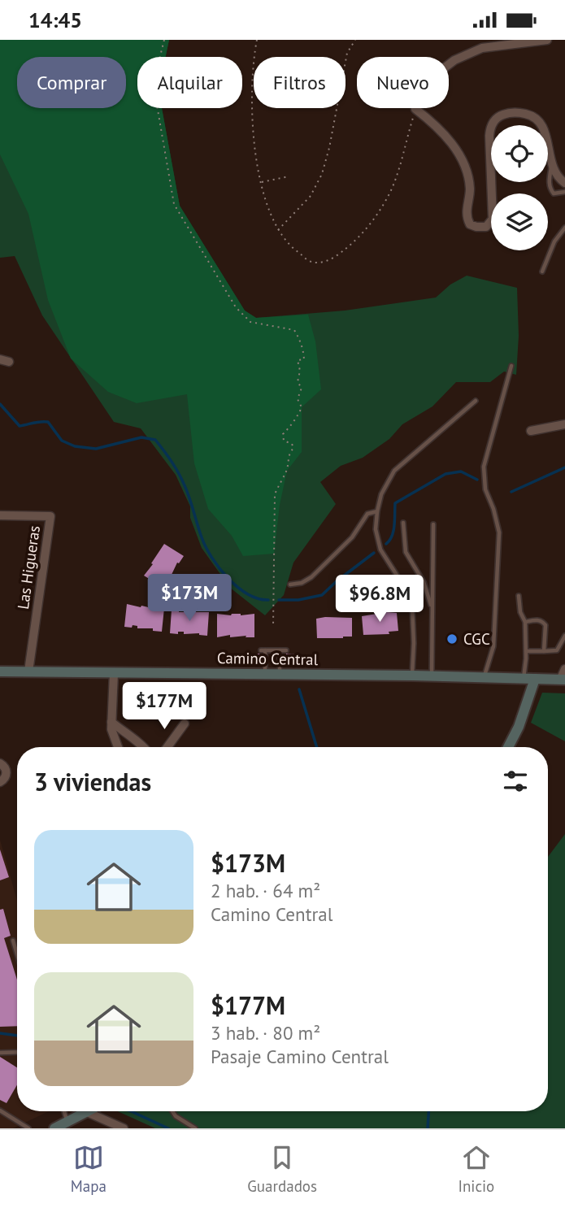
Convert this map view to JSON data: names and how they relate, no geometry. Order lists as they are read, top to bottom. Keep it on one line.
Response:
{"streets":{"main road":["Camino Central"],"street":["Las Higueras"]},"crossings":[["Las Higueras","Camino Central"]],"places":["CGC"],"page":{"status":"14:45","chip":["Comprar","Alquilar","Filtros","Nuevo"],"price":["$173M","$96.8M","$177M"],"heading":"3 viviendas","list":[{"name":"$173M","note":"2 hab. · 64 m² · Camino Central"},{"name":"$177M","note":"3 hab. · 80 m² · Pasaje Camino Central"}],"tabs":["Mapa","Guardados","Inicio"]}}
